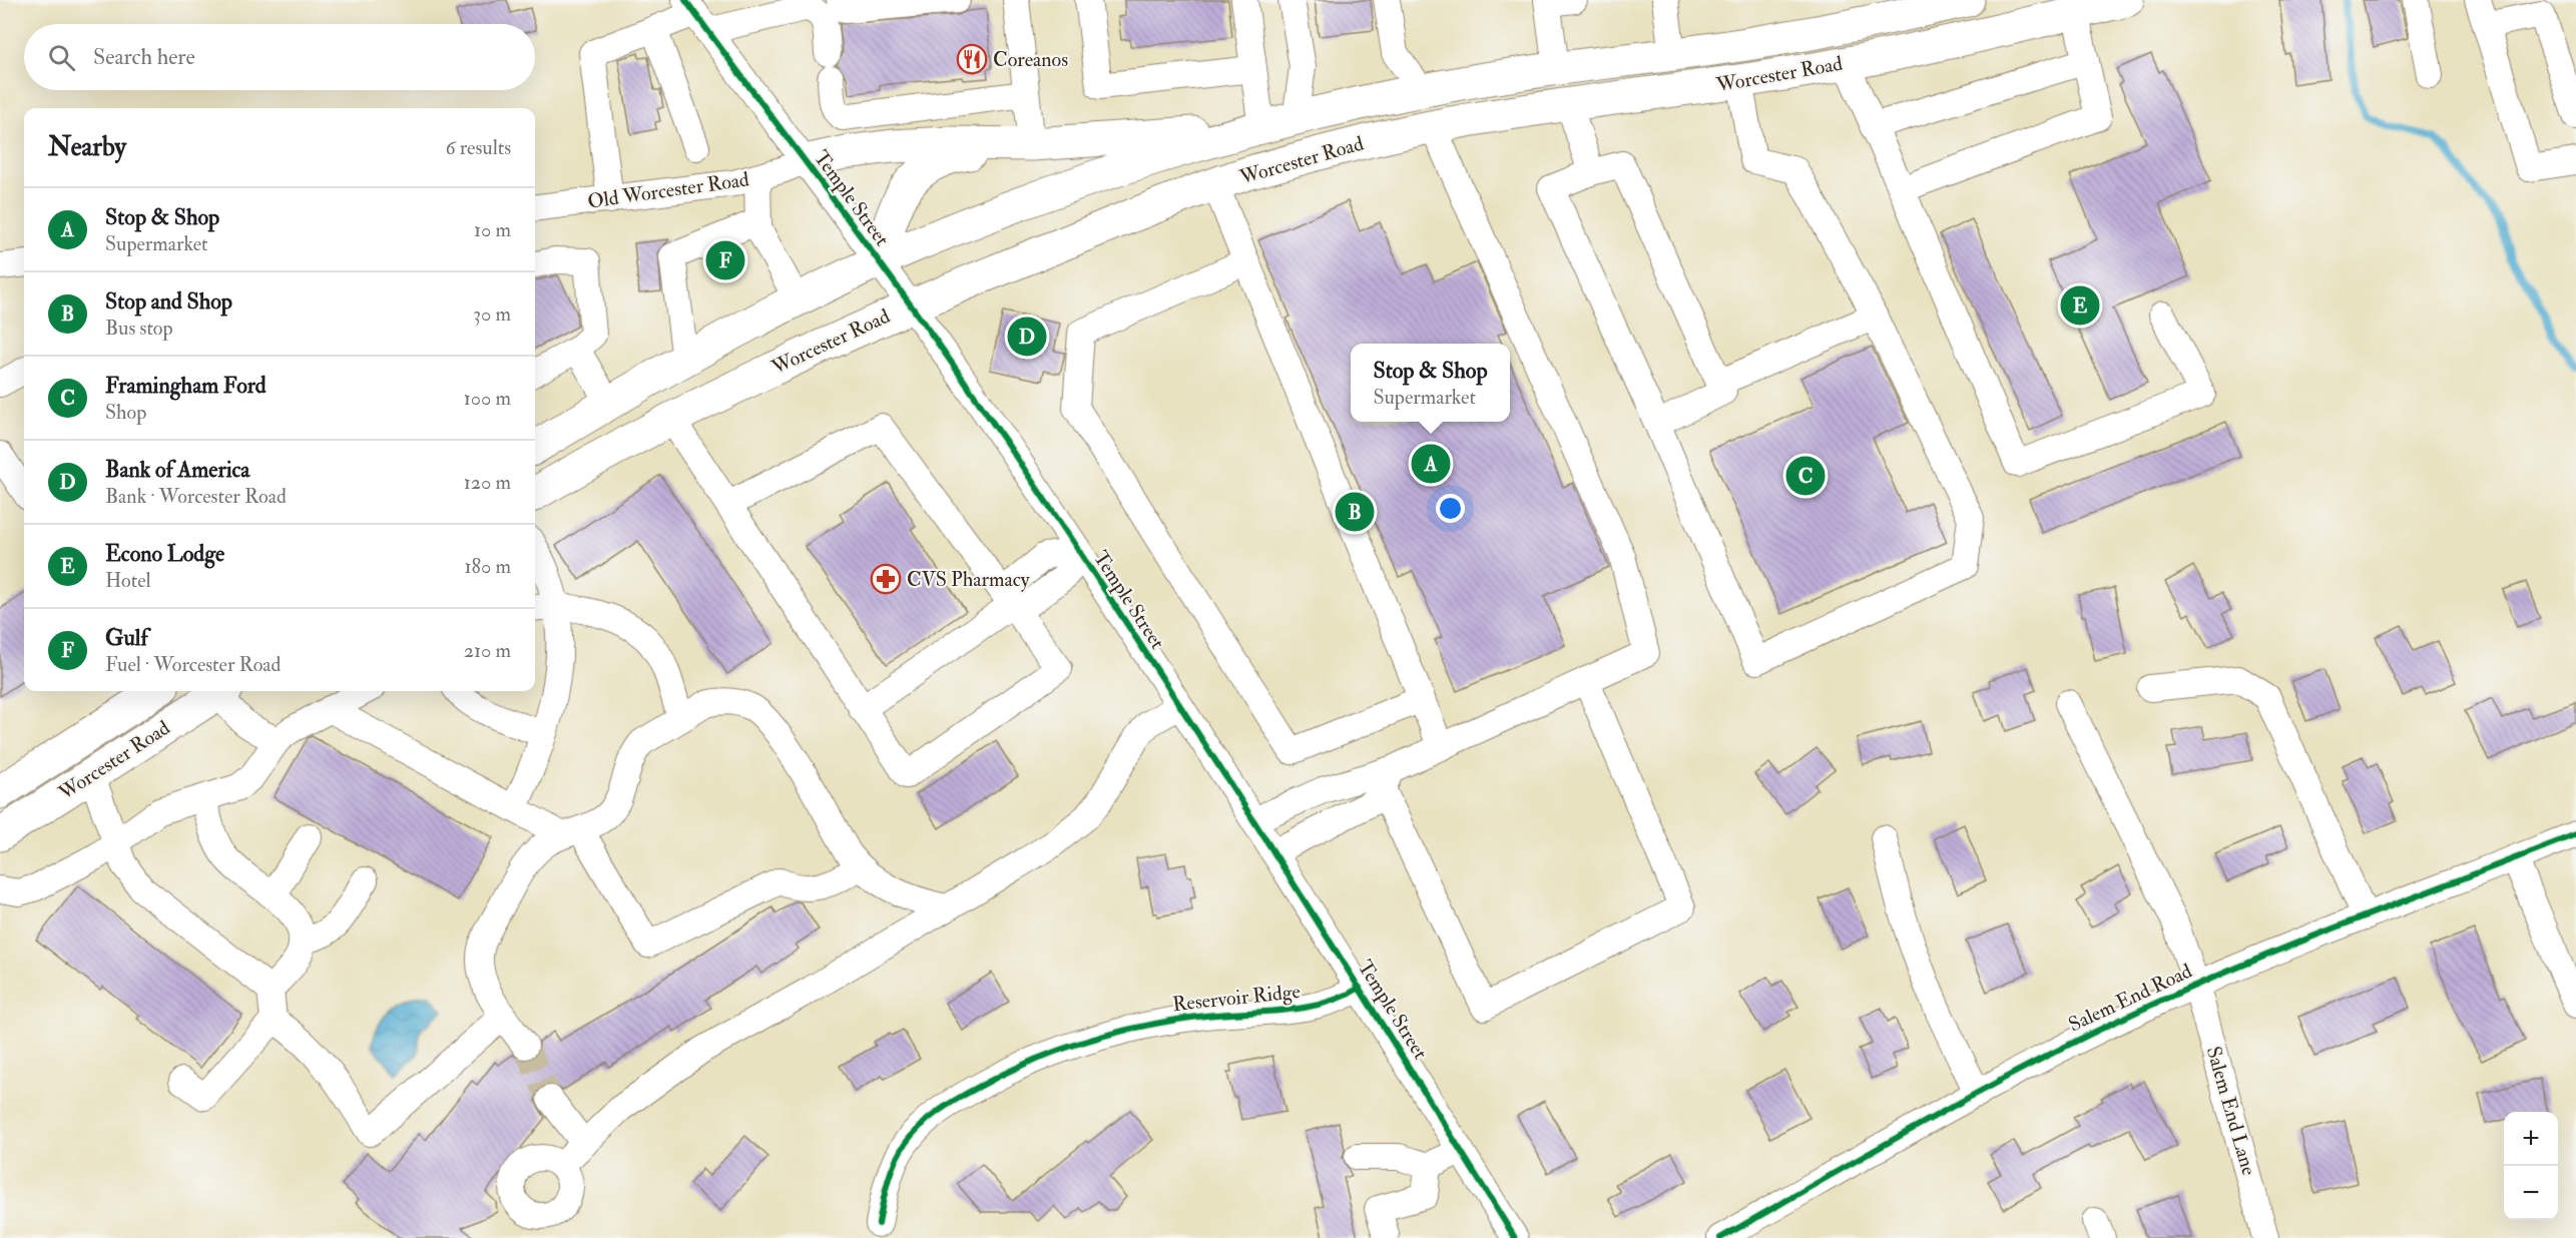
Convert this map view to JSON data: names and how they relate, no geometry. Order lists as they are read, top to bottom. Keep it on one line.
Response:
{"streets":{"highway":["Worcester Road"],"street":["Old Worcester Road","Temple Street","Reservoir Ridge","Salem End Road","Salem End Lane"]},"crossings":[["Worcester Road","Temple Street"],["Old Worcester Road","Temple Street"],["Temple Street","Reservoir Ridge"],["Salem End Road","Salem End Lane"]],"places":{"restaurant":["Coreanos"],"pharmacy":["CVS Pharmacy"]},"page":{"search":"Search here","heading":["Nearby","6 results"],"list":[{"mark":"A","name":"Stop & Shop","note":"Supermarket","value":"10 m"},{"mark":"B","name":"Stop and Shop","note":"Bus stop","value":"30 m"},{"mark":"C","name":"Framingham Ford","note":"Shop","value":"100 m"},{"mark":"D","name":"Bank of America","note":"Bank · Worcester Road","value":"120 m"},{"mark":"E","name":"Econo Lodge","note":"Hotel","value":"180 m"},{"mark":"F","name":"Gulf","note":"Fuel · Worcester Road","value":"210 m"}],"pins":["F","E","D","A","C","B"],"popup":["Stop & Shop","Supermarket"],"map_buttons":["+","−"]}}
